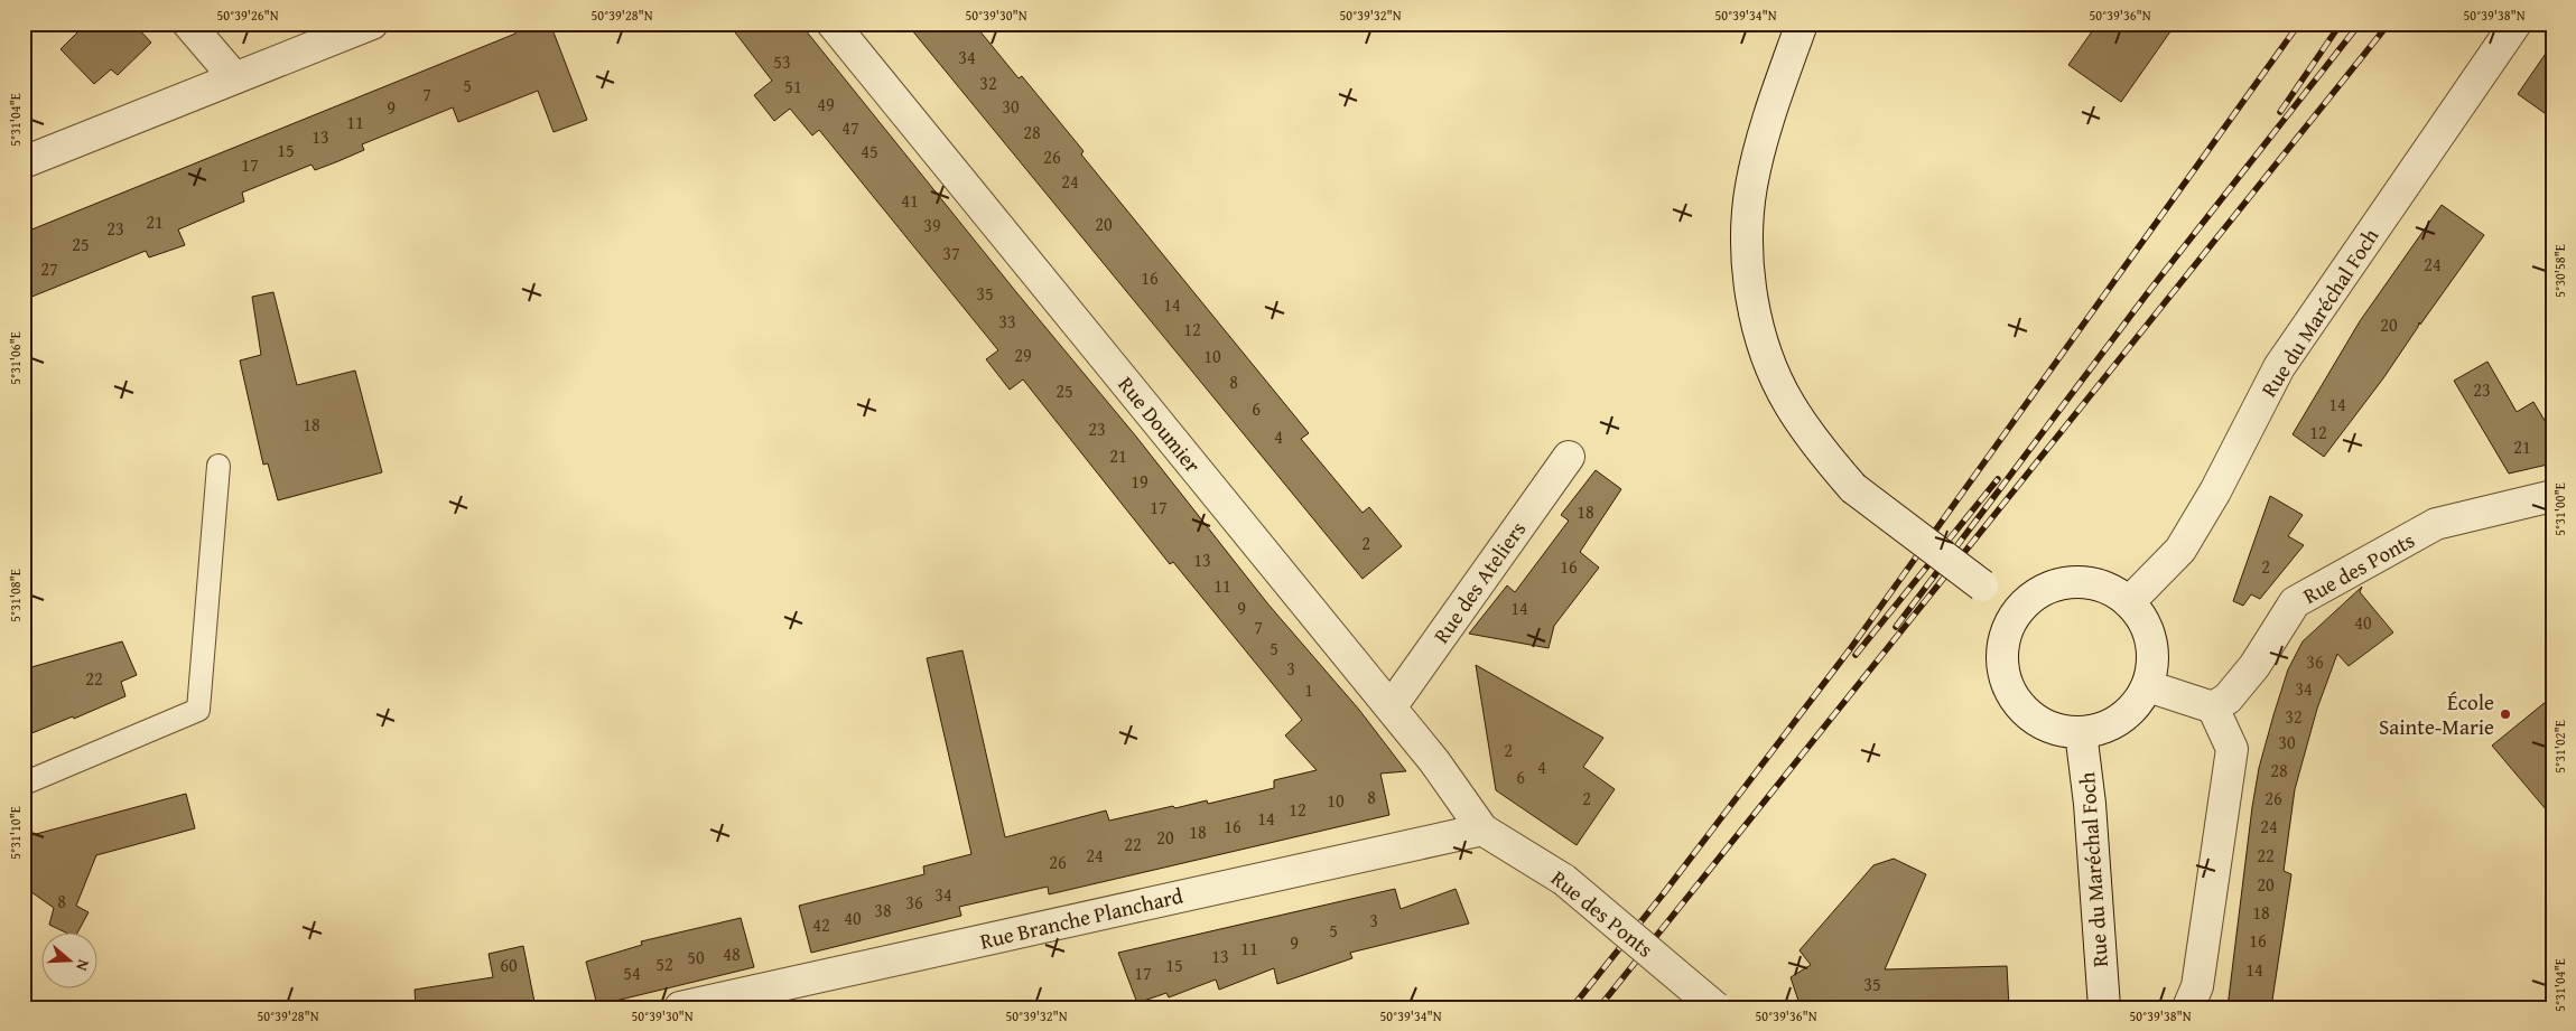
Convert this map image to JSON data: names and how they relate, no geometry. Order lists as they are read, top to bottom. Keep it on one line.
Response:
{"streets":{"street":["Rue du Maréchal Foch","Rue Doumier","Rue des Ponts","Rue des Ateliers","Rue Branche Planchard"]},"crossings":[["Rue Doumier","Rue des Ponts"],["Rue Doumier","Rue des Ateliers"],["Rue Doumier","Rue Branche Planchard"],["Rue des Ponts","Rue Branche Planchard"]],"places":["École Sainte-Marie"],"house_numbers":["34","53","32","5","51","7","49","30","9","11","47","28","13","15","45","26","17","24","41","21","20","39","23","25","37","24","27","16","35","14","33","20","12","29","10","8","23","25","14","6","18","23","12","4","21","21","19","17","18","2","13","16","2","11","9","14","40","7","5","36","3","22","34","1","32","30","2","4","28","6","8","2","26","10","12","14","16","24","18","20","22","24","22","26","20","34","8","36","38","18","40","3","42","5","16","9","11","48","13","50","52","60","15","14","54","17","35"],"north":"right","coordinates":["50°39'26\"N","50°39'28\"N","50°39'30\"N","50°39'32\"N","50°39'34\"N","50°39'36\"N","50°39'38\"N","5°31'04\"E","5°30'58\"E","5°31'06\"E","5°31'00\"E","5°31'08\"E","5°31'02\"E","5°31'10\"E"]}
